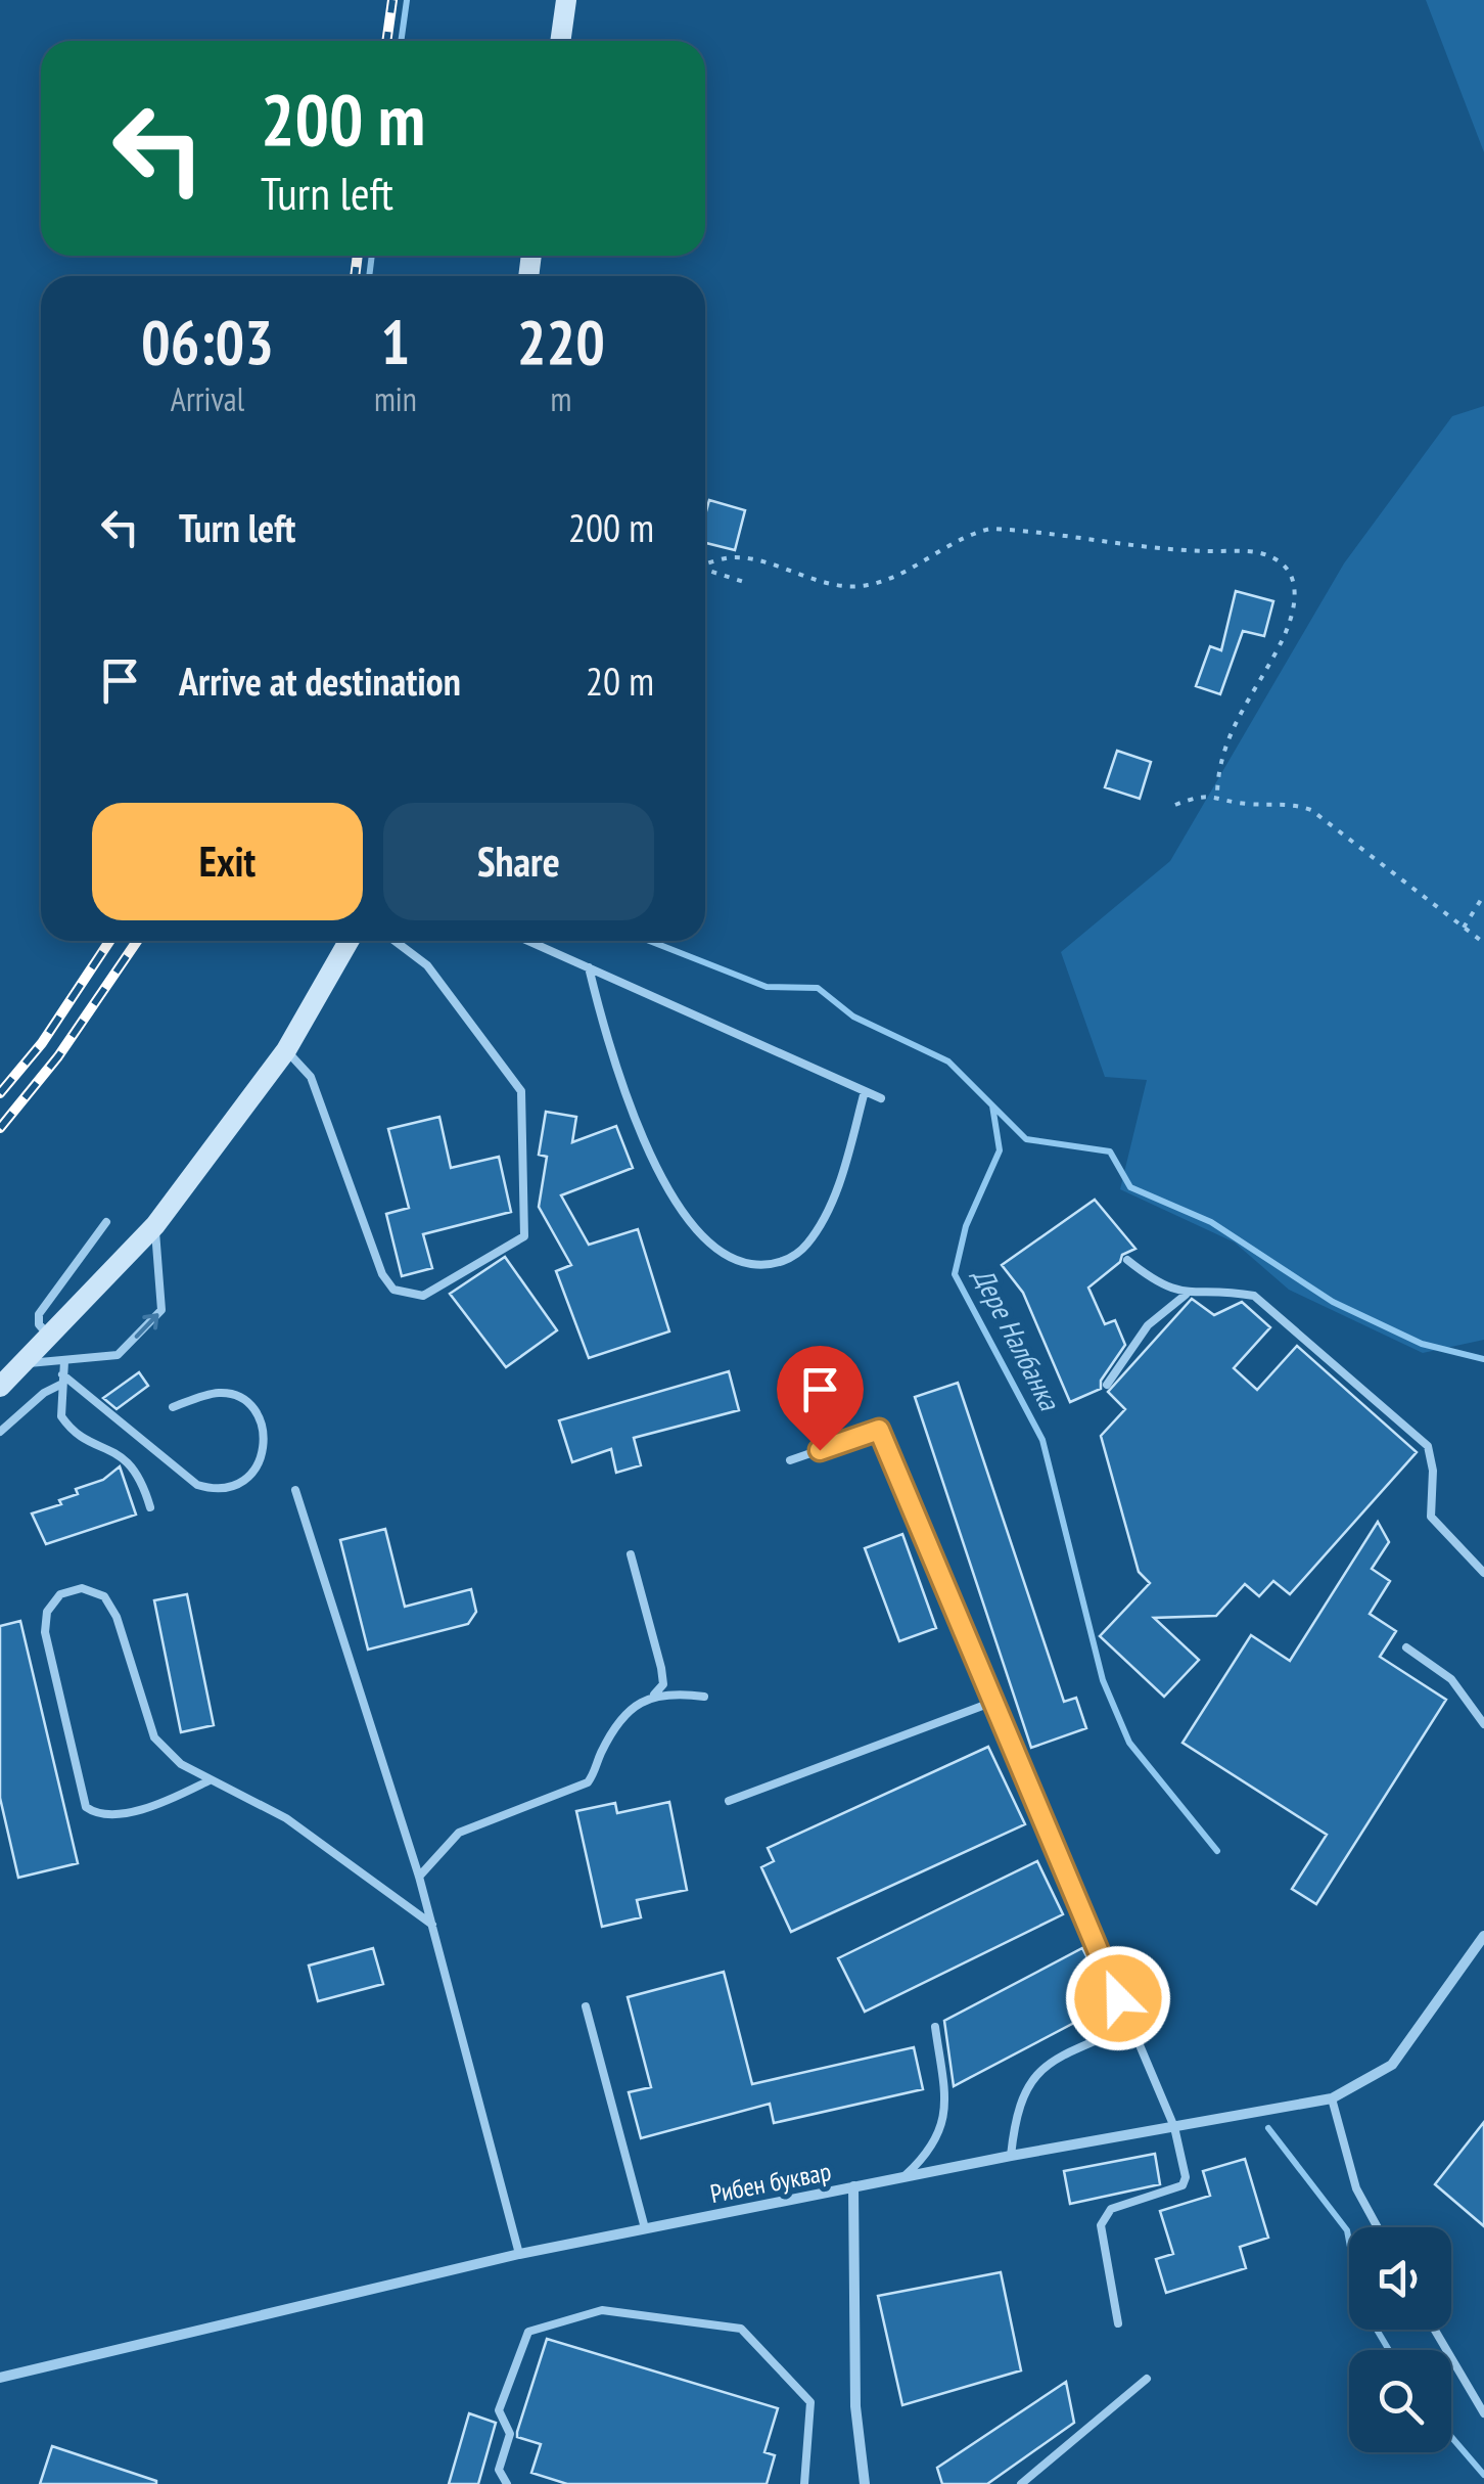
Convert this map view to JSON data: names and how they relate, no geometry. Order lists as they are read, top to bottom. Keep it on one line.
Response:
{"streets":{"street":["Рибен буквар"]},"water":["Дере Налбанка"],"page":{"turn":["200 m","Turn left"],"eta":["06:03","Arrival","1","min","220","m"],"list":[{"name":"Turn left","value":"200 m"},{"name":"Arrive at destination","value":"20 m"}],"buttons":["Exit","Share"]}}
